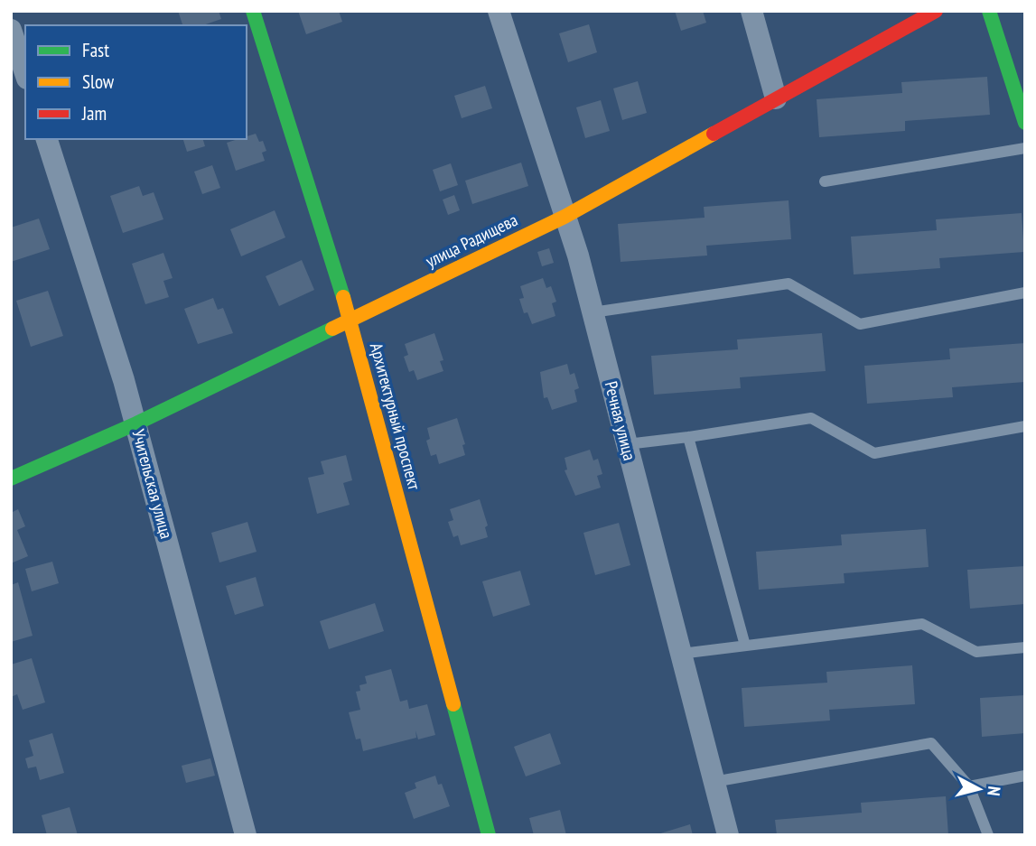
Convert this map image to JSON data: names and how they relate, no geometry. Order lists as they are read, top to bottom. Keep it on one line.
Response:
{"streets":{"street":["улица Радищева","Архитектурный проспект","Речная улица","Учительская улица"]},"crossings":[["улица Радищева","Архитектурный проспект"],["улица Радищева","Речная улица"],["улица Радищева","Учительская улица"]],"legend":["Fast","Slow","Jam"],"north":"right"}
